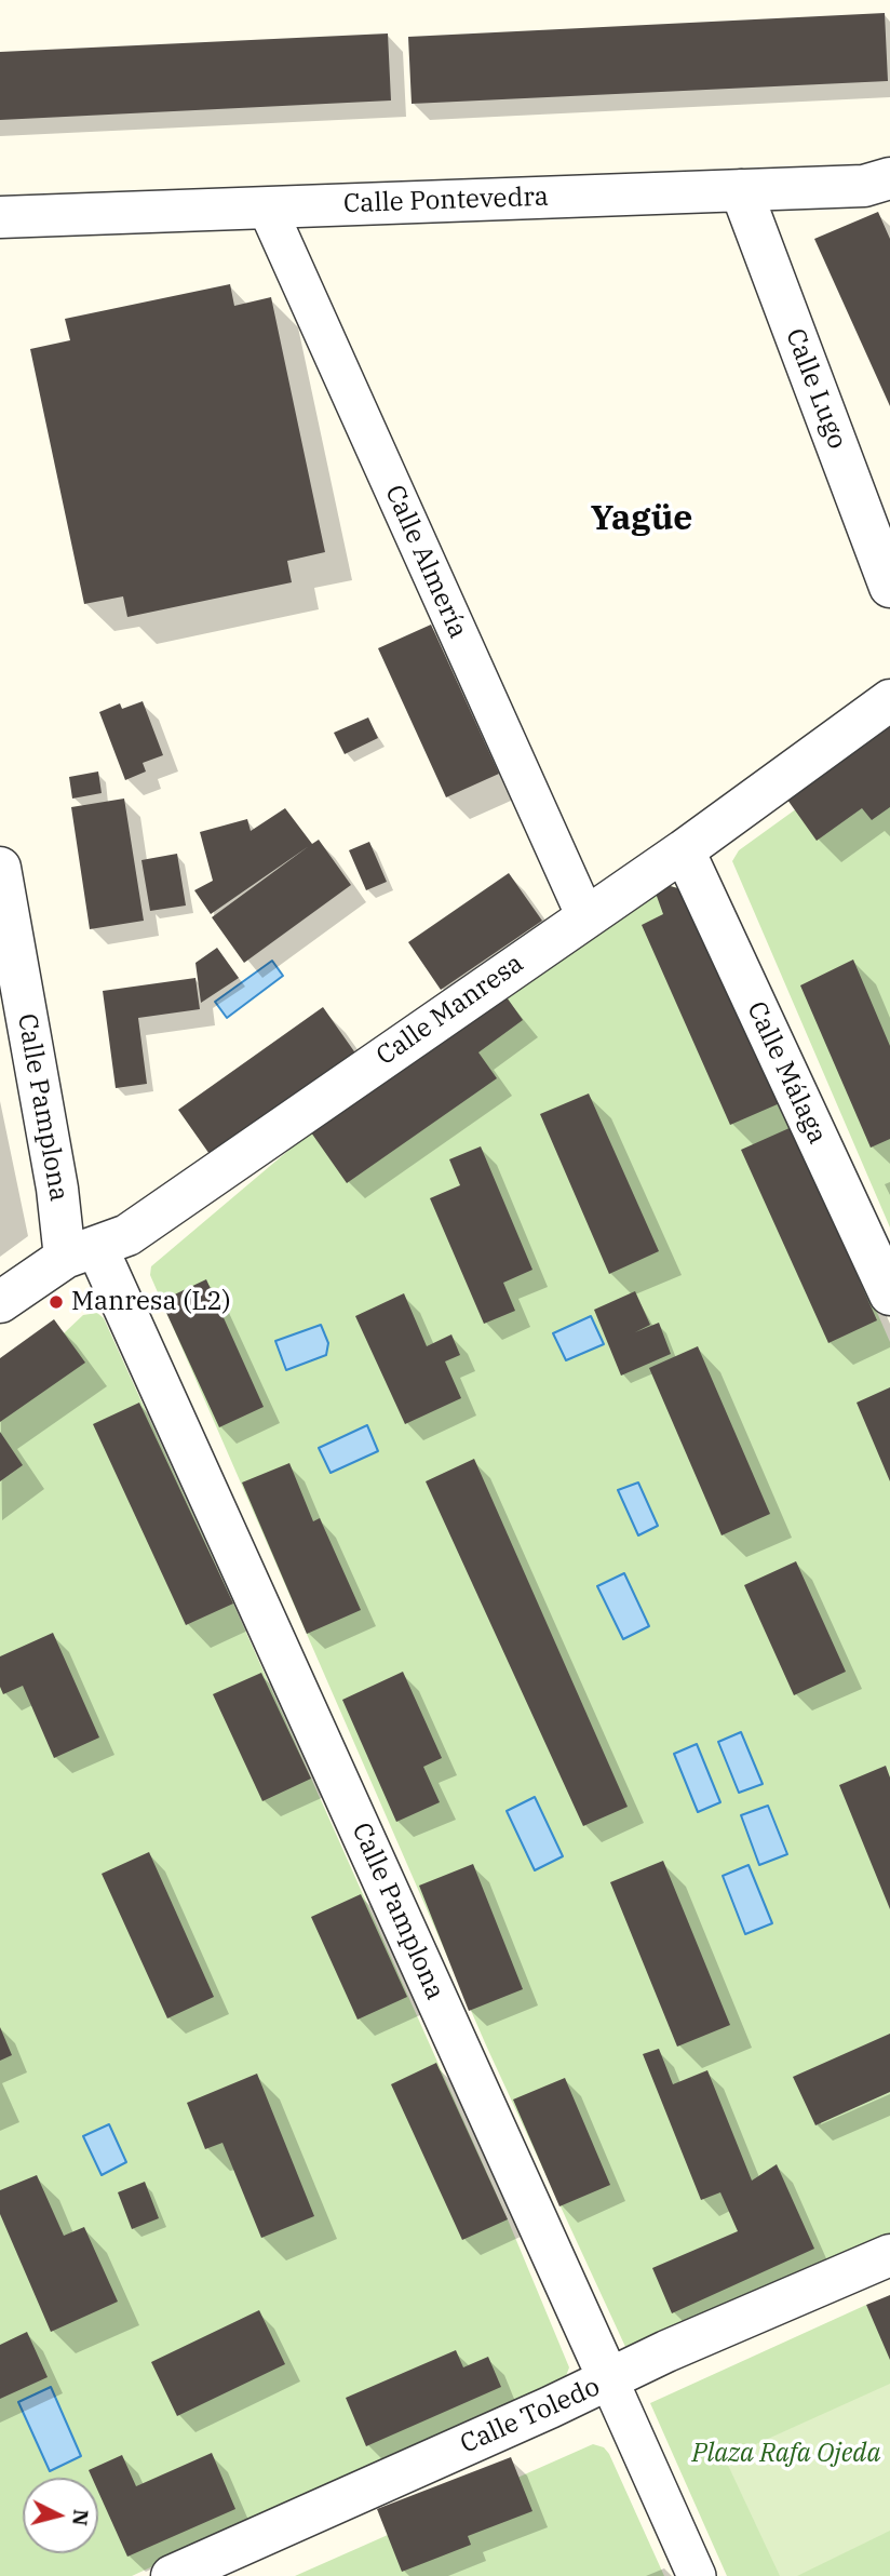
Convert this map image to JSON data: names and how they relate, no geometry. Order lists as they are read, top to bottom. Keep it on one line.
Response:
{"streets":{"street":["Calle Pontevedra","Calle Lugo","Calle Almería","Calle Manresa","Calle Málaga","Calle Pamplona","Calle Toledo"]},"crossings":[["Calle Pontevedra","Calle Lugo"],["Calle Pontevedra","Calle Almería"],["Calle Almería","Calle Manresa"],["Calle Manresa","Calle Málaga"],["Calle Manresa","Calle Pamplona"],["Calle Pamplona","Calle Toledo"]],"districts":["Yagüe"],"parks":["Plaza Rafa Ojeda"],"places":["Manresa (L2)"],"north":"right"}
